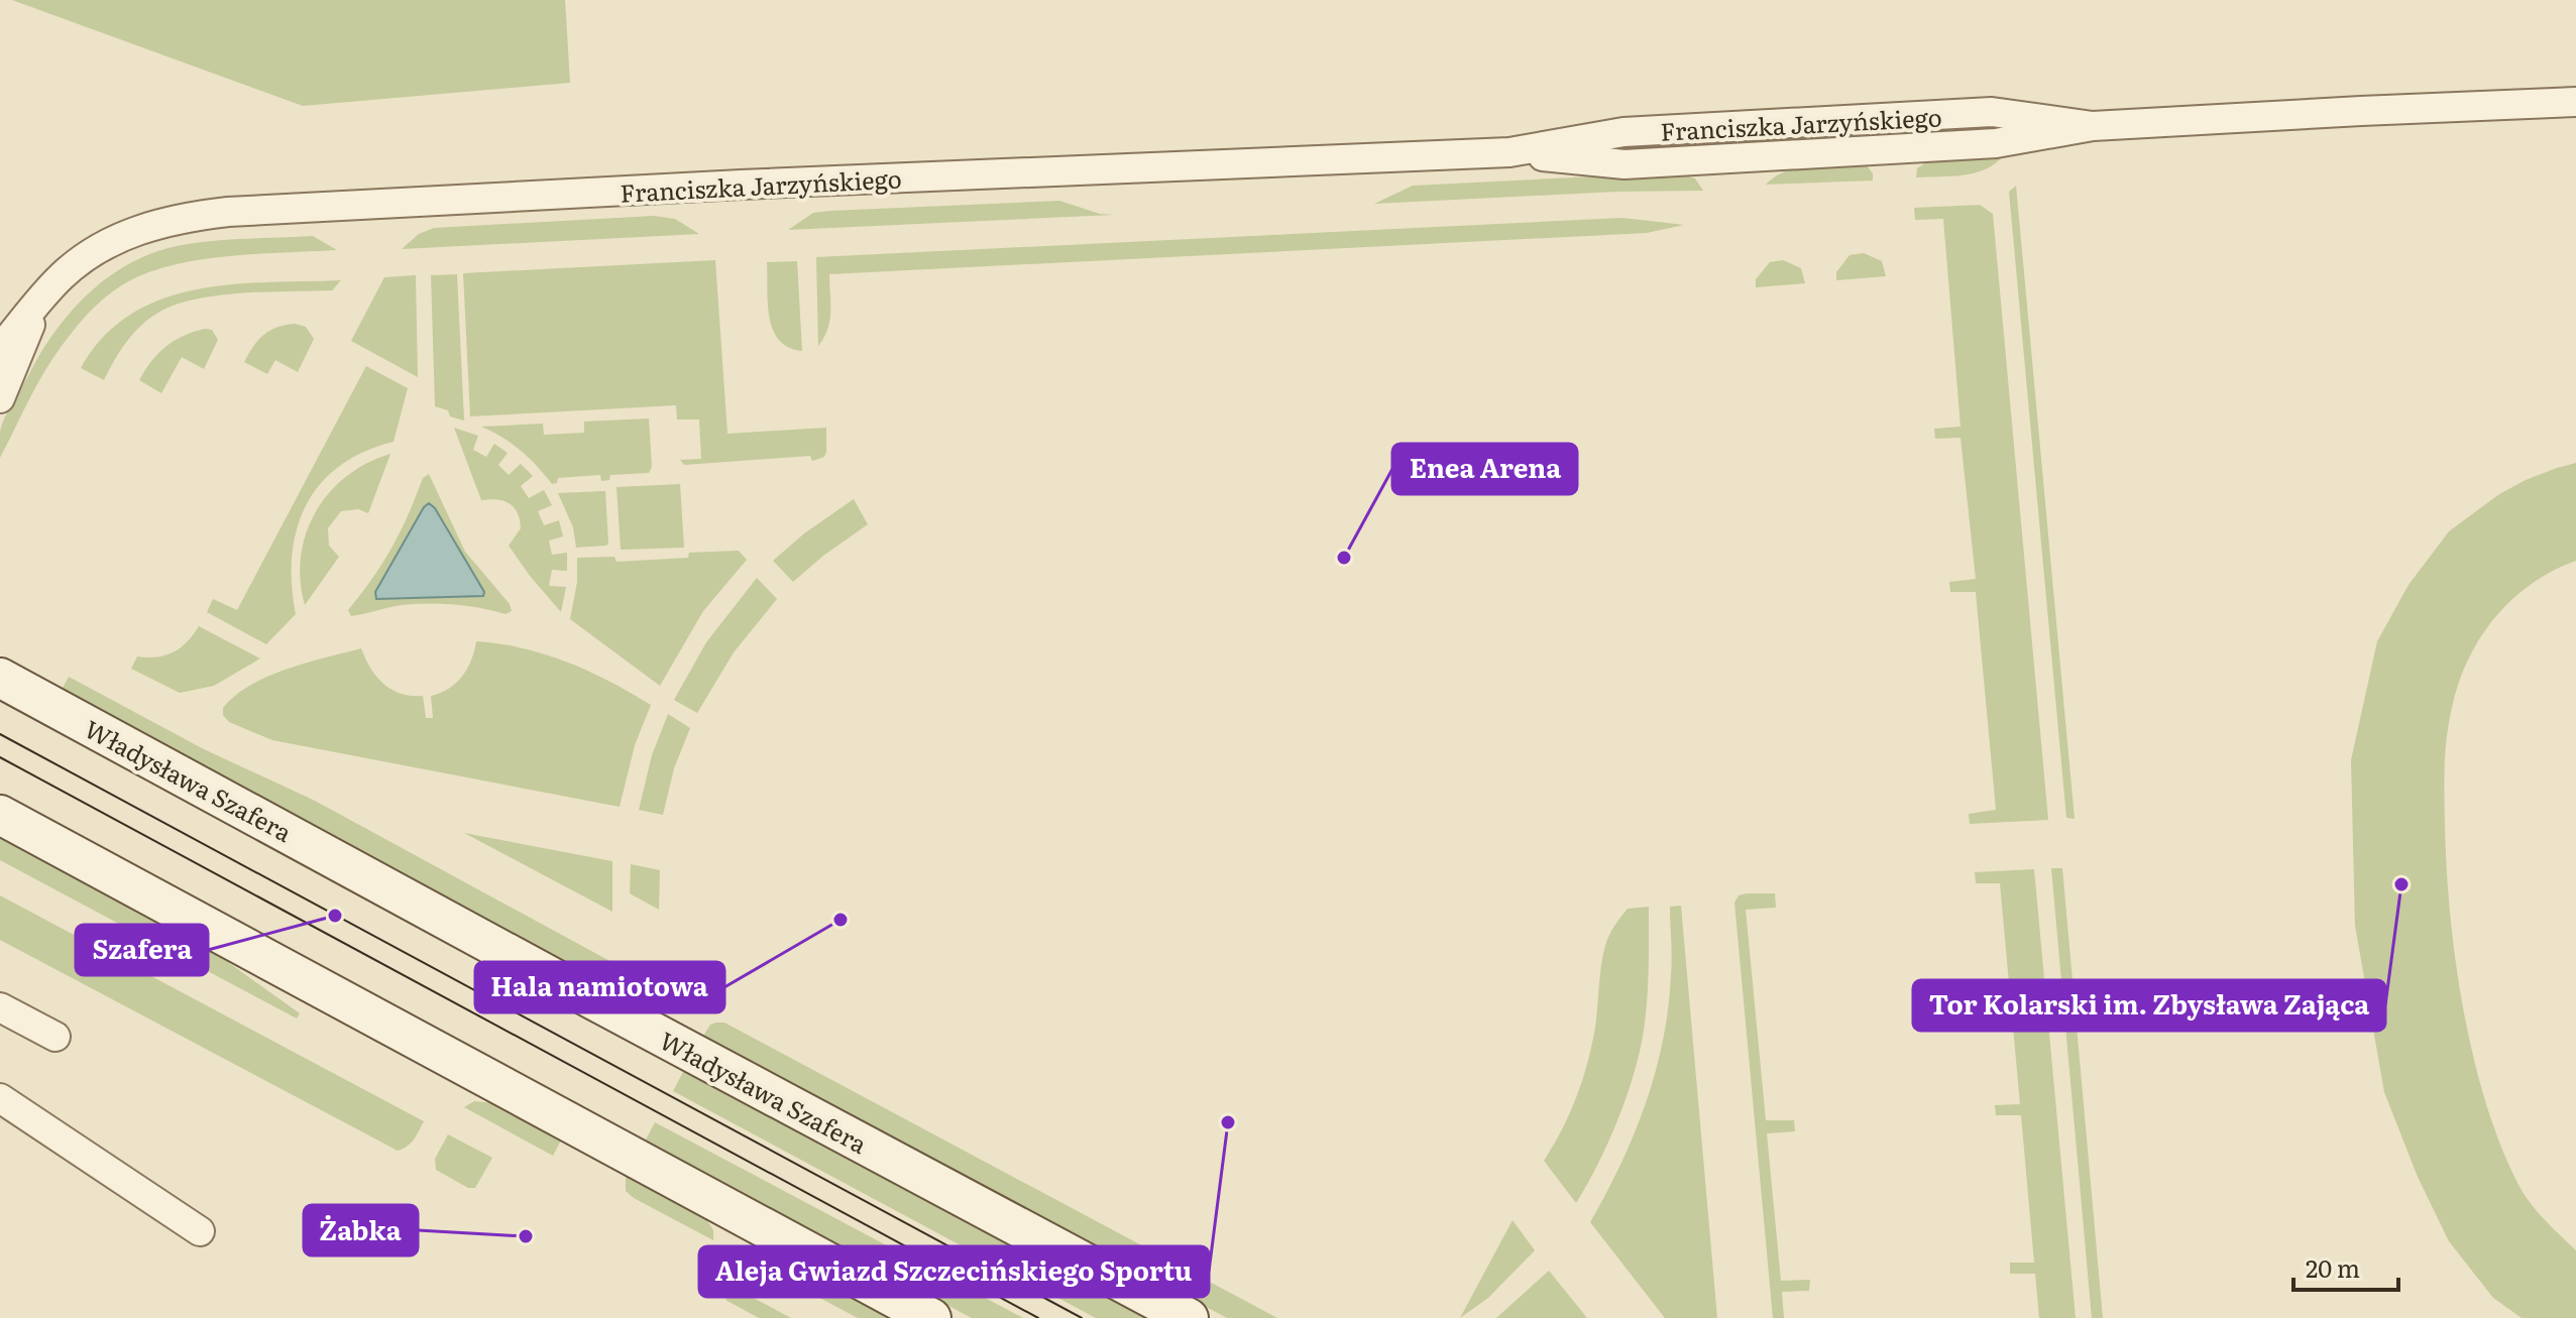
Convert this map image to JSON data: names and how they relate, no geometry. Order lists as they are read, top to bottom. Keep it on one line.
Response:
{"streets":{"main road":["Władysława Szafera"],"street":["Franciszka Jarzyńskiego"]},"places":["Enea Arena","Tor Kolarski im. Zbysława Zająca","Szafera","Hala namiotowa","Aleja Gwiazd Szczecińskiego Sportu","Żabka"],"scale_bar":"20 m"}
